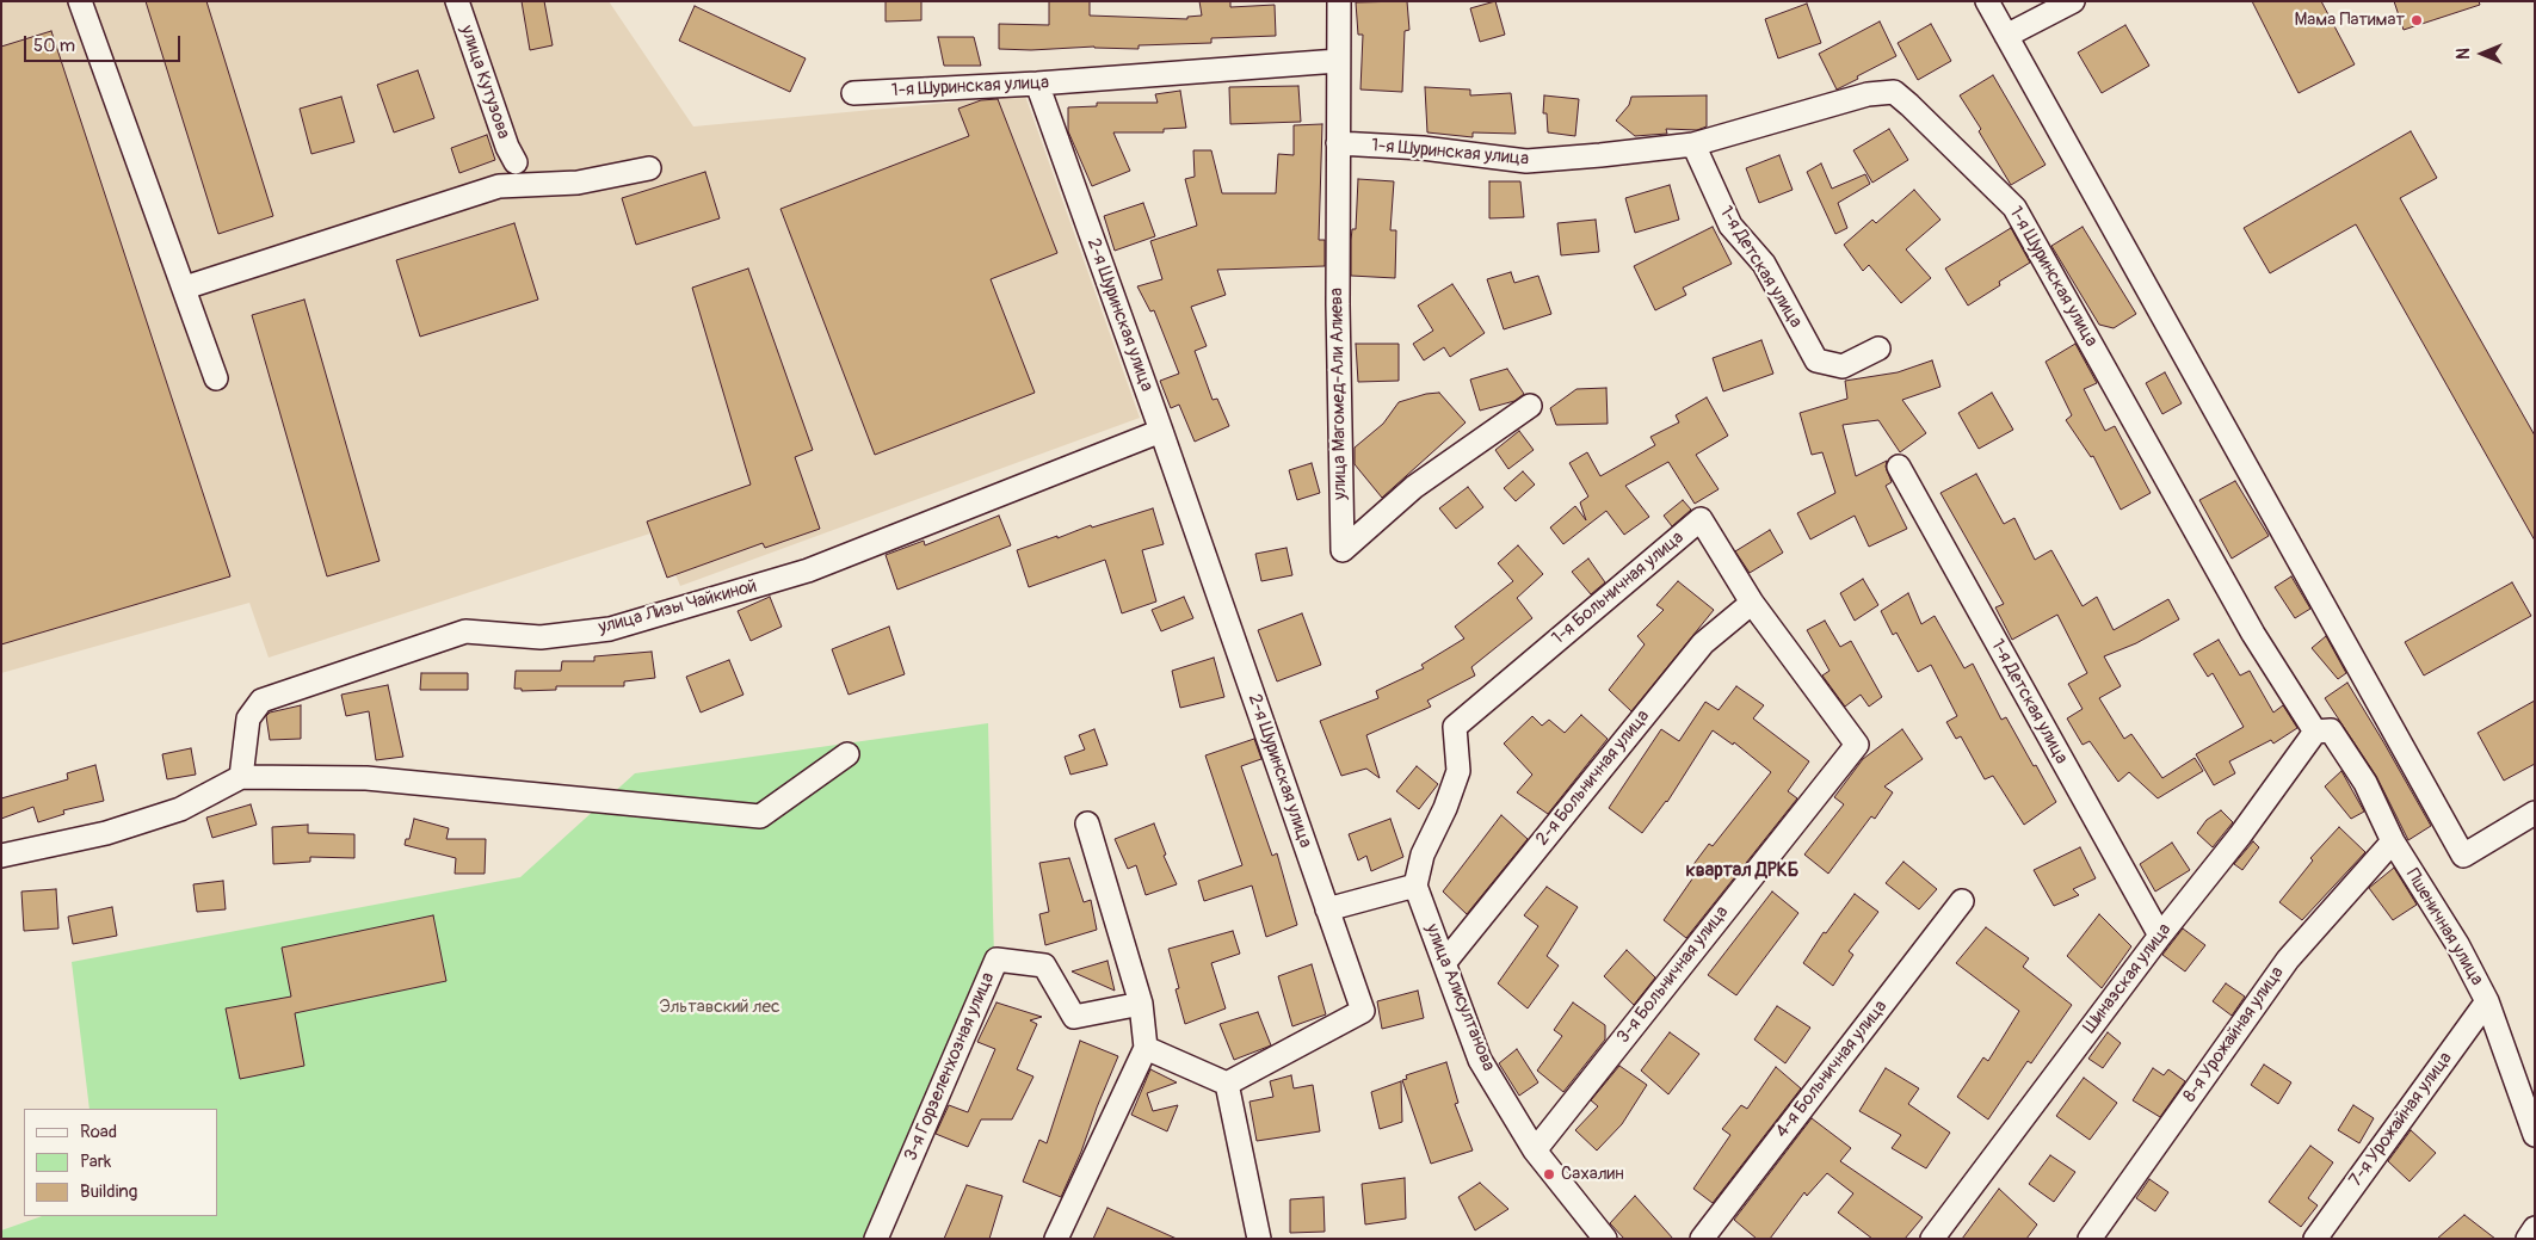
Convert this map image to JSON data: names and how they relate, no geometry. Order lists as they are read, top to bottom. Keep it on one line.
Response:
{"streets":{"street":["улица Кутузова","1-я Шуринская улица","1-я Детская улица","2-я Шуринская улица","улица Магомед-Али Алиева","1-я Больничная улица","улица Лизы Чайкиной","2-я Больничная улица","Пшеничная улица","3-я Больничная улица","Шиназская улица","улица Алисултанова","8-я Урожайная улица","3-я Горзеленхозная улица","4-я Больничная улица","7-я Урожайная улица"]},"crossings":[["1-я Шуринская улица","1-я Детская улица"],["1-я Шуринская улица","2-я Шуринская улица"],["1-я Шуринская улица","улица Магомед-Али Алиева"],["1-я Шуринская улица","Пшеничная улица"],["1-я Шуринская улица","Шиназская улица"],["1-я Детская улица","Шиназская улица"],["2-я Шуринская улица","улица Лизы Чайкиной"],["1-я Больничная улица","2-я Больничная улица"],["1-я Больничная улица","3-я Больничная улица"],["1-я Больничная улица","улица Алисултанова"],["2-я Больничная улица","улица Алисултанова"],["Пшеничная улица","Шиназская улица"],["Пшеничная улица","8-я Урожайная улица"],["Пшеничная улица","7-я Урожайная улица"],["3-я Больничная улица","улица Алисултанова"]],"districts":["квартал ДРКБ"],"parks":["Эльтавский лес"],"places":["Мама Патимат","Сахалин"],"legend":["Road","Park","Building"],"scale_bar":"50 m","north":"left"}
